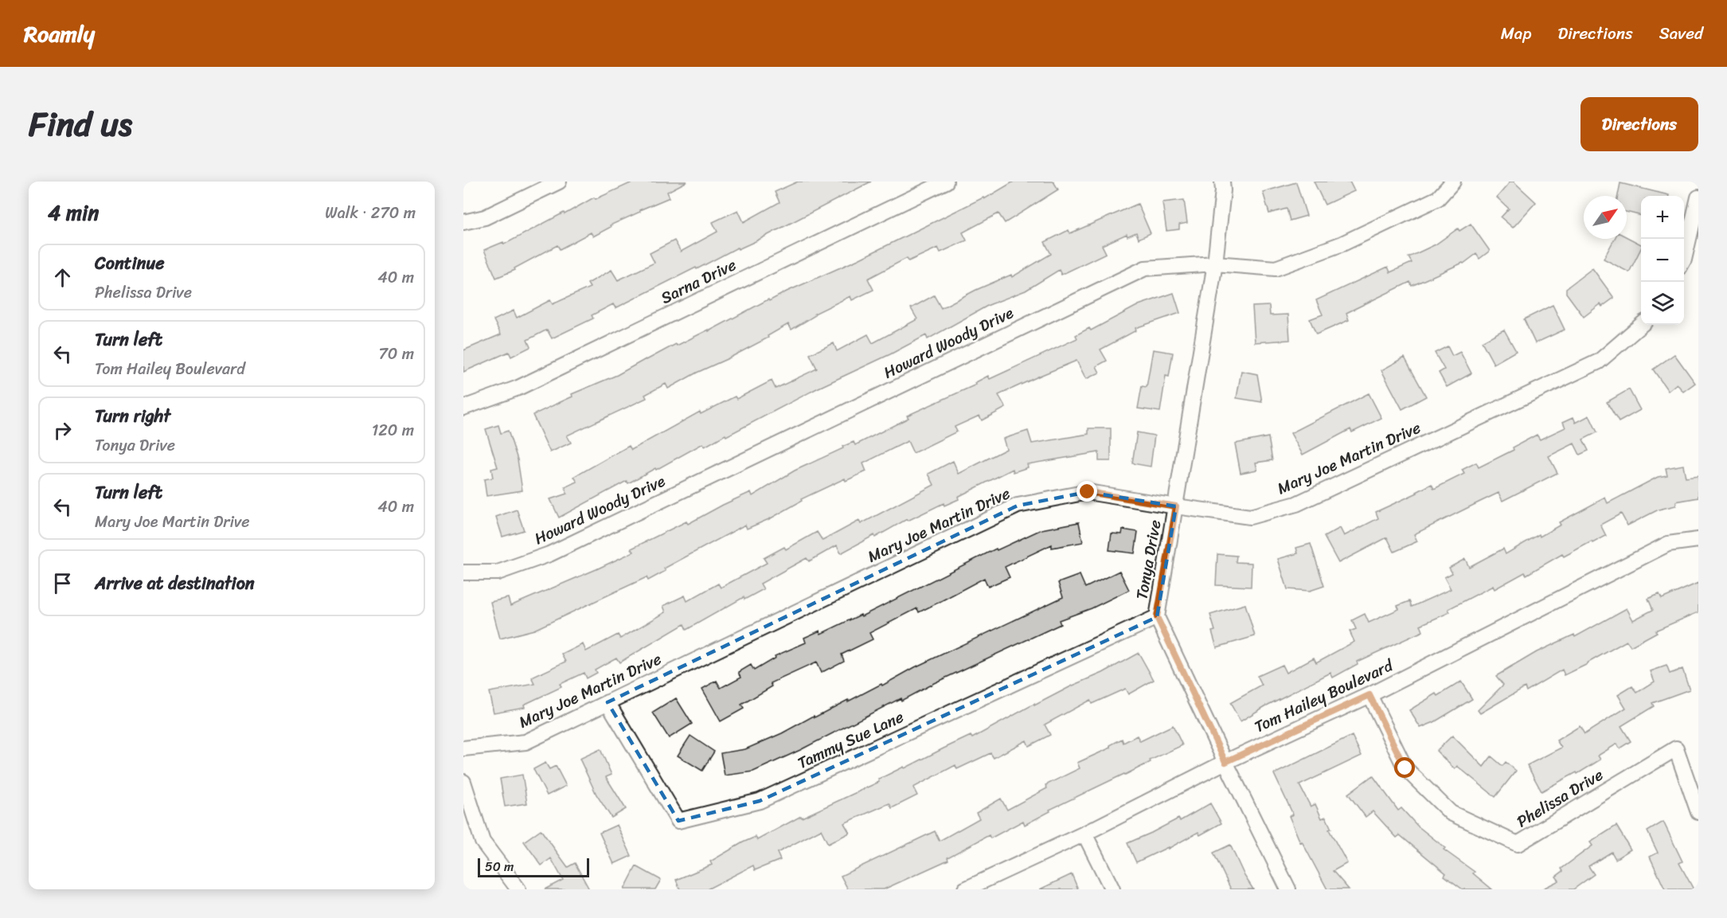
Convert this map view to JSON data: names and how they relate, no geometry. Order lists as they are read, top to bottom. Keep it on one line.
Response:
{"streets":{"street":["Sarna Drive","Howard Woody Drive","Mary Joe Martin Drive","Tonya Drive","Tom Hailey Boulevard","Tammy Sue Lane","Phelissa Drive"]},"crossings":[["Howard Woody Drive","Tonya Drive"],["Mary Joe Martin Drive","Tonya Drive"],["Mary Joe Martin Drive","Tammy Sue Lane"],["Tonya Drive","Tom Hailey Boulevard"],["Tonya Drive","Tammy Sue Lane"],["Tom Hailey Boulevard","Phelissa Drive"]],"scale_bar":"50 m","north":"top right","page":{"header":"Roamly","nav":["Map","Directions","Saved"],"title":"Find us","buttons":"Directions","heading":["4 min","Walk · 270 m"],"map_buttons":["+","−"],"list":[["Continue","Phelissa Drive","40 m"],["Turn left","Tom Hailey Boulevard","70 m"],["Turn right","Tonya Drive","120 m"],["Turn left","Mary Joe Martin Drive","40 m"],"Arrive at destination"],"scale":"50 m"}}
